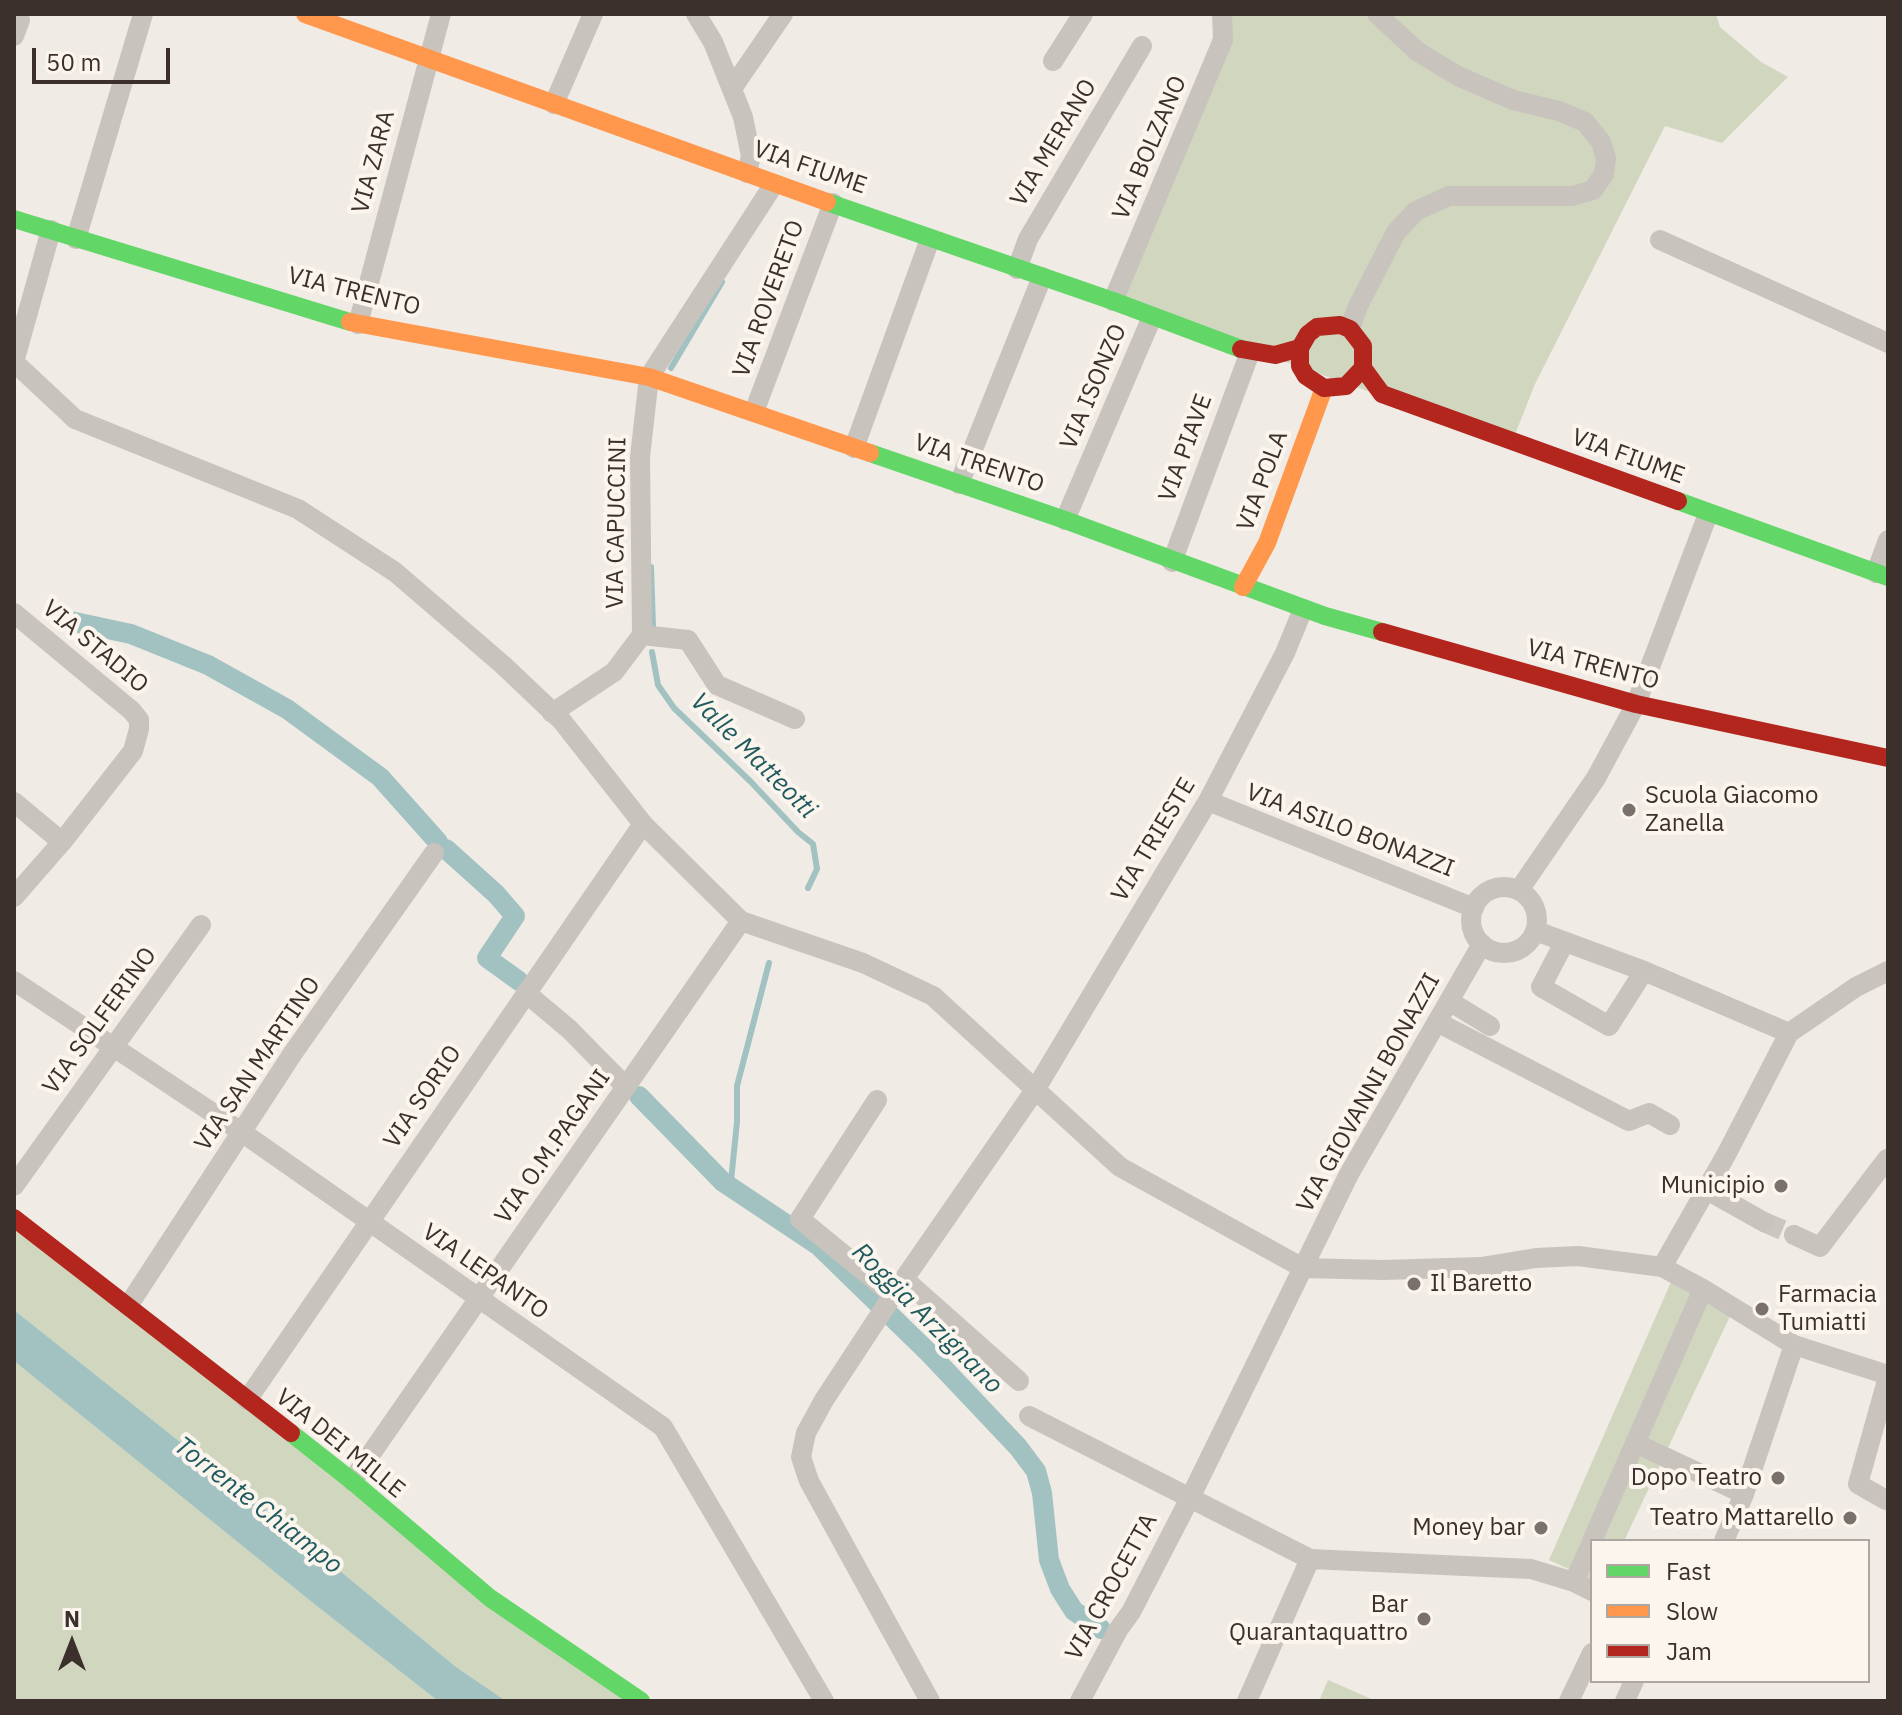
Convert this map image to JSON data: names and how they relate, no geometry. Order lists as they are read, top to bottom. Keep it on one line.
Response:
{"streets":{"street":["VIA MERANO","VIA BOLZANO","VIA ZARA","VIA FIUME","VIA TRENTO","VIA ROVERETO","VIA ISONZO","VIA PIAVE","VIA POLA","VIA CAPUCCINI","VIA STADIO","VIA ASILO BONAZZI","VIA TRIESTE","VIA SOLFERINO","VIA SAN MARTINO","VIA GIOVANNI BONAZZI","VIA SORIO","VIA O.M.PAGANI","VIA LEPANTO","VIA DEI MILLE","VIA CROCETTA"]},"crossings":[["VIA MERANO","VIA FIUME"],["VIA BOLZANO","VIA FIUME"],["VIA ZARA","VIA FIUME"],["VIA ZARA","VIA TRENTO"],["VIA FIUME","VIA ROVERETO"],["VIA FIUME","VIA ISONZO"],["VIA FIUME","VIA PIAVE"],["VIA FIUME","VIA POLA"],["VIA FIUME","VIA CAPUCCINI"],["VIA TRENTO","VIA ROVERETO"],["VIA TRENTO","VIA ISONZO"],["VIA TRENTO","VIA PIAVE"],["VIA TRENTO","VIA POLA"],["VIA TRENTO","VIA CAPUCCINI"],["VIA TRENTO","VIA TRIESTE"],["VIA ASILO BONAZZI","VIA TRIESTE"],["VIA ASILO BONAZZI","VIA GIOVANNI BONAZZI"],["VIA SOLFERINO","VIA LEPANTO"],["VIA SAN MARTINO","VIA LEPANTO"],["VIA SAN MARTINO","VIA DEI MILLE"],["VIA GIOVANNI BONAZZI","VIA CROCETTA"],["VIA SORIO","VIA LEPANTO"],["VIA SORIO","VIA DEI MILLE"],["VIA O.M.PAGANI","VIA LEPANTO"],["VIA O.M.PAGANI","VIA DEI MILLE"]],"water":["Valle Matteotti","Roggia Arzignano","Torrente Chiampo"],"places":["Scuola Giacomo Zanella","Municipio","Il Baretto","Farmacia Tumiatti","Dopo Teatro","Teatro Mattarello","Money bar","Bar Quarantaquattro"],"legend":["Fast","Slow","Jam"],"scale_bar":"50 m","north":"top"}
